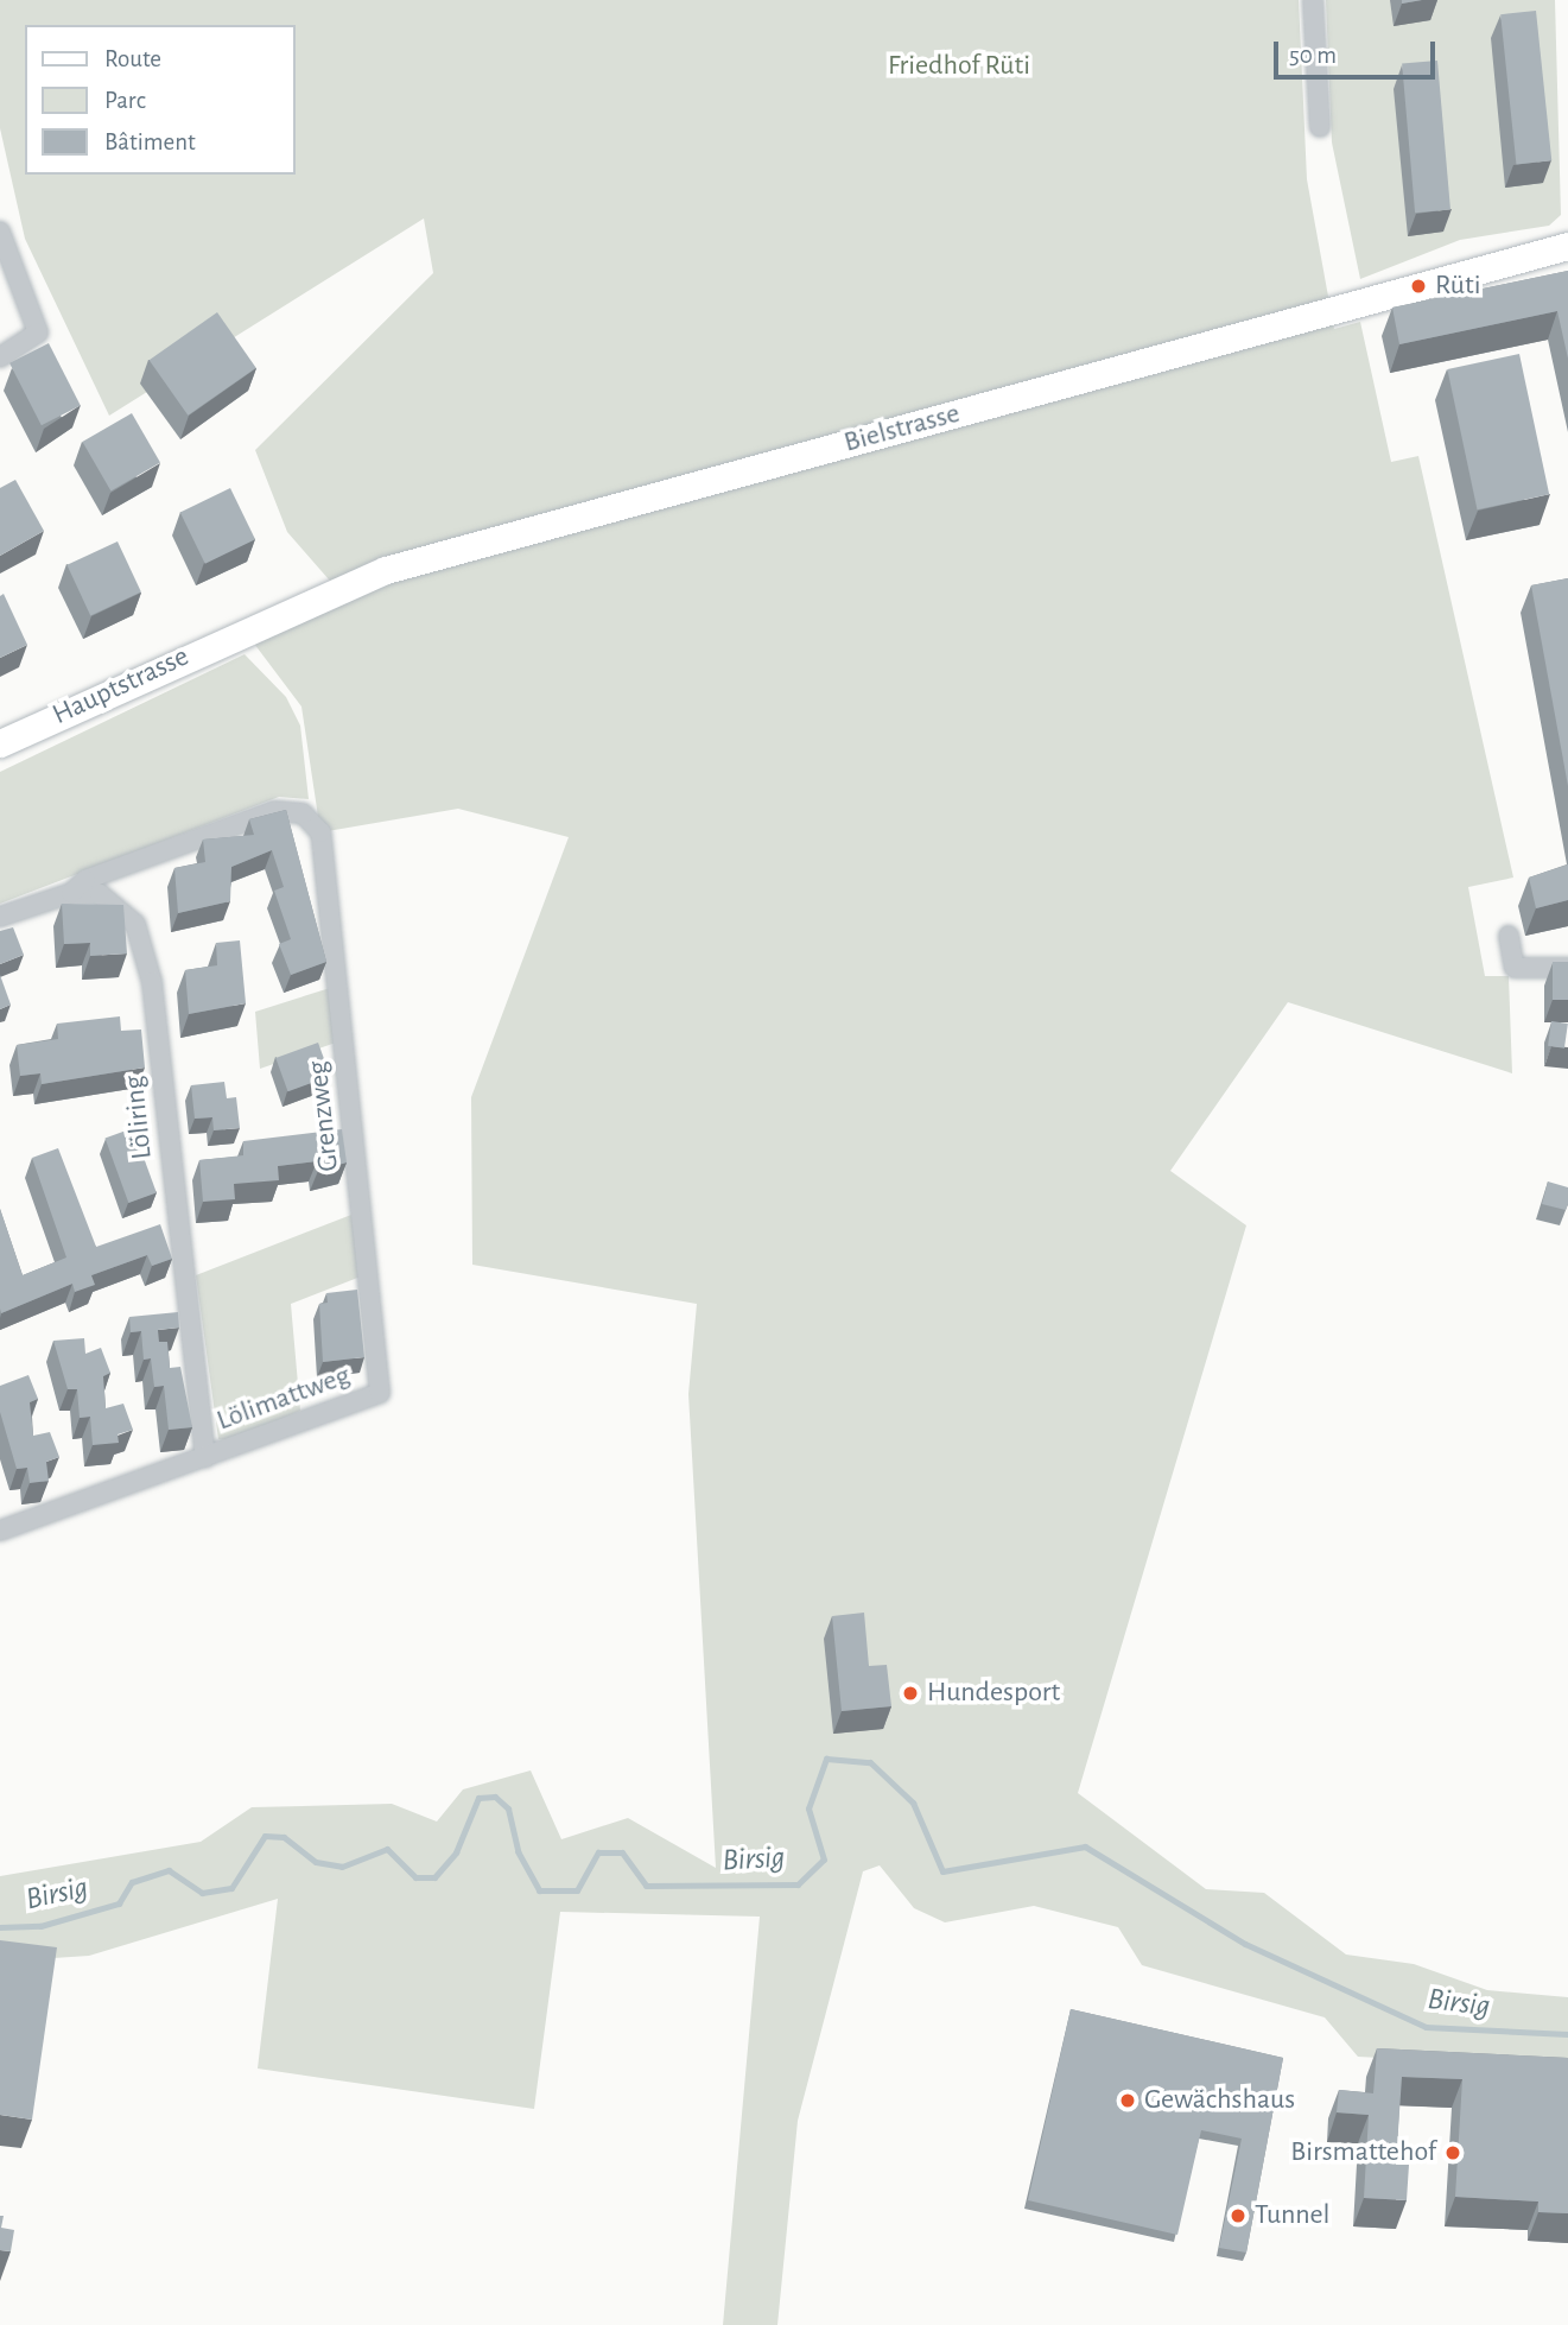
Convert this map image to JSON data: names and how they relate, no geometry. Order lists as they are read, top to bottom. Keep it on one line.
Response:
{"streets":{"main road":["Bielstrasse","Hauptstrasse"],"street":["Grenzweg","Löliring","Lölimattweg"]},"crossings":[["Bielstrasse","Hauptstrasse"],["Grenzweg","Löliring"],["Grenzweg","Lölimattweg"],["Löliring","Lölimattweg"]],"water":["Birsig"],"parks":["Friedhof Rüti"],"places":["Rüti","Hundesport","Gewächshaus","Birsmattehof","Tunnel"],"legend":["Route","Parc","Bâtiment"],"scale_bar":"50 m"}
